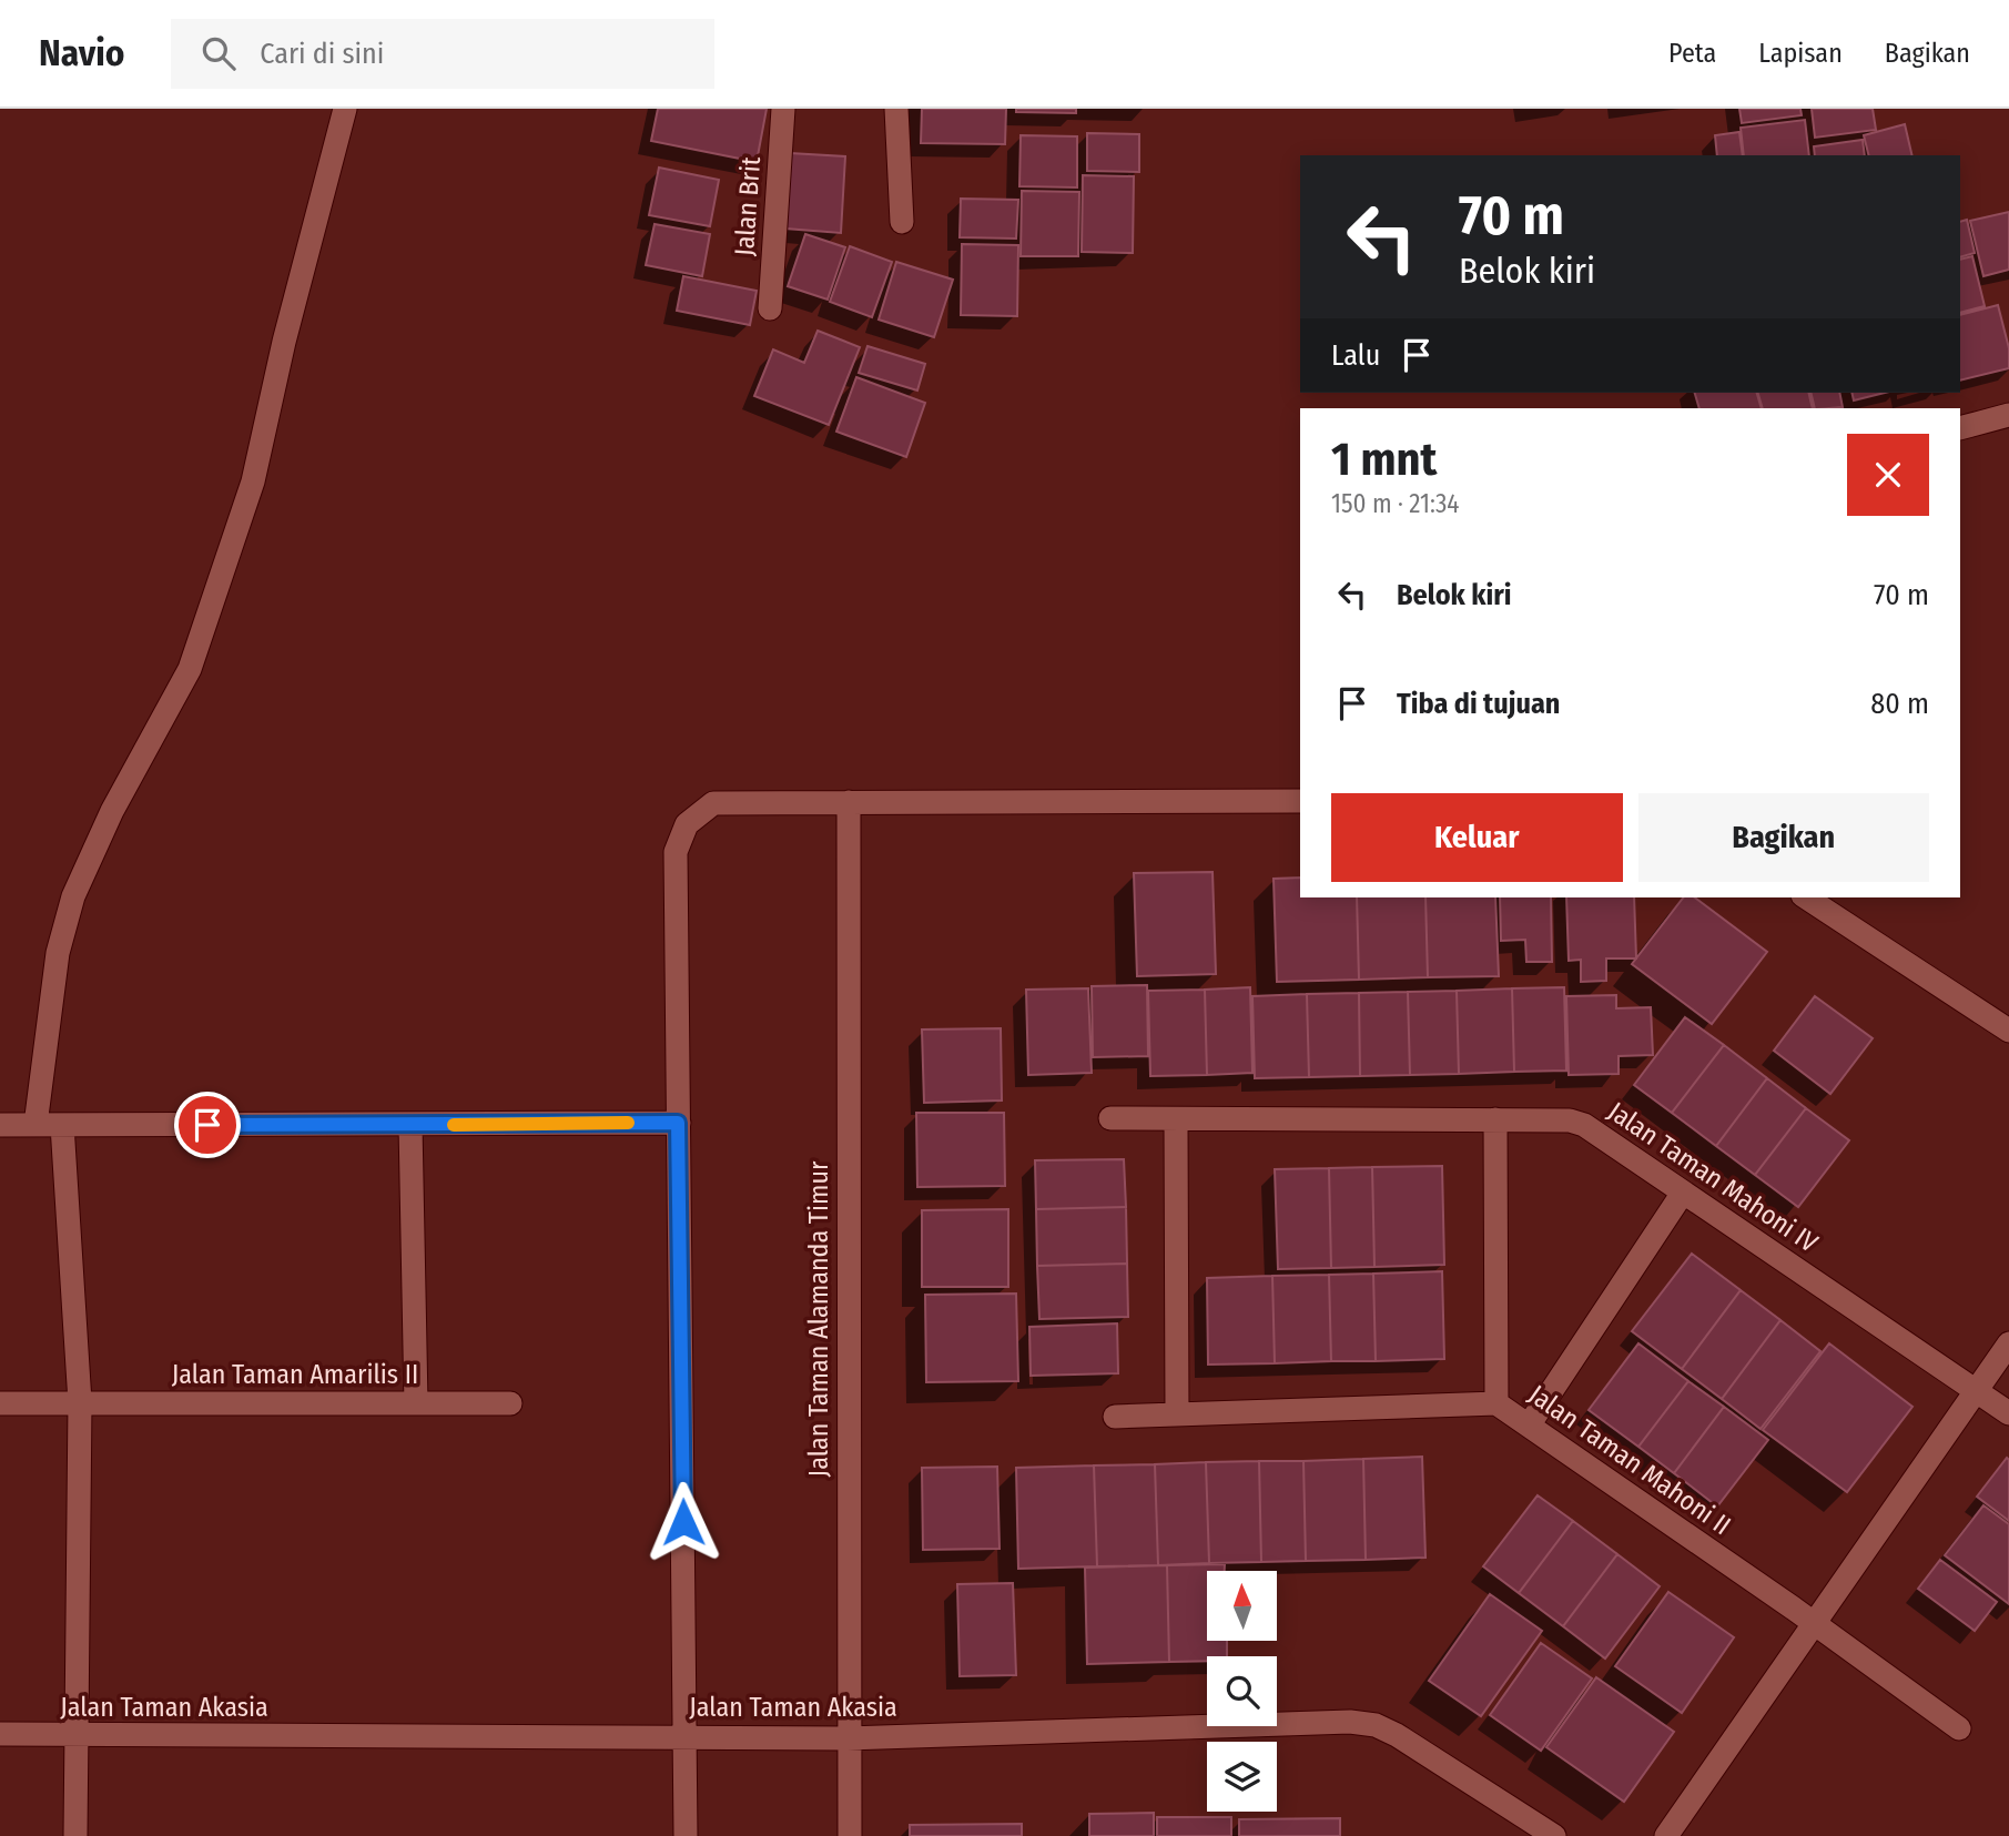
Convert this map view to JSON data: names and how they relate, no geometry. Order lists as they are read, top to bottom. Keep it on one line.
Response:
{"streets":{"street":["Jalan Brit","Jalan Taman Mahoni IV","Jalan Taman Alamanda Timur","Jalan Taman Amarilis II","Jalan Taman Mahoni II","Jalan Taman Akasia"]},"crossings":[["Jalan Taman Alamanda Timur","Jalan Taman Akasia"]],"north":"top","page":{"header":"Navio","search":"Cari di sini","nav":["Peta","Lapisan","Bagikan"],"turn":["70 m","Belok kiri"],"then":"Lalu","heading":["1 mnt","150 m · 21:34"],"list":[{"name":"Belok kiri","value":"70 m"},{"name":"Tiba di tujuan","value":"80 m"}],"buttons":["Keluar","Bagikan"]}}
